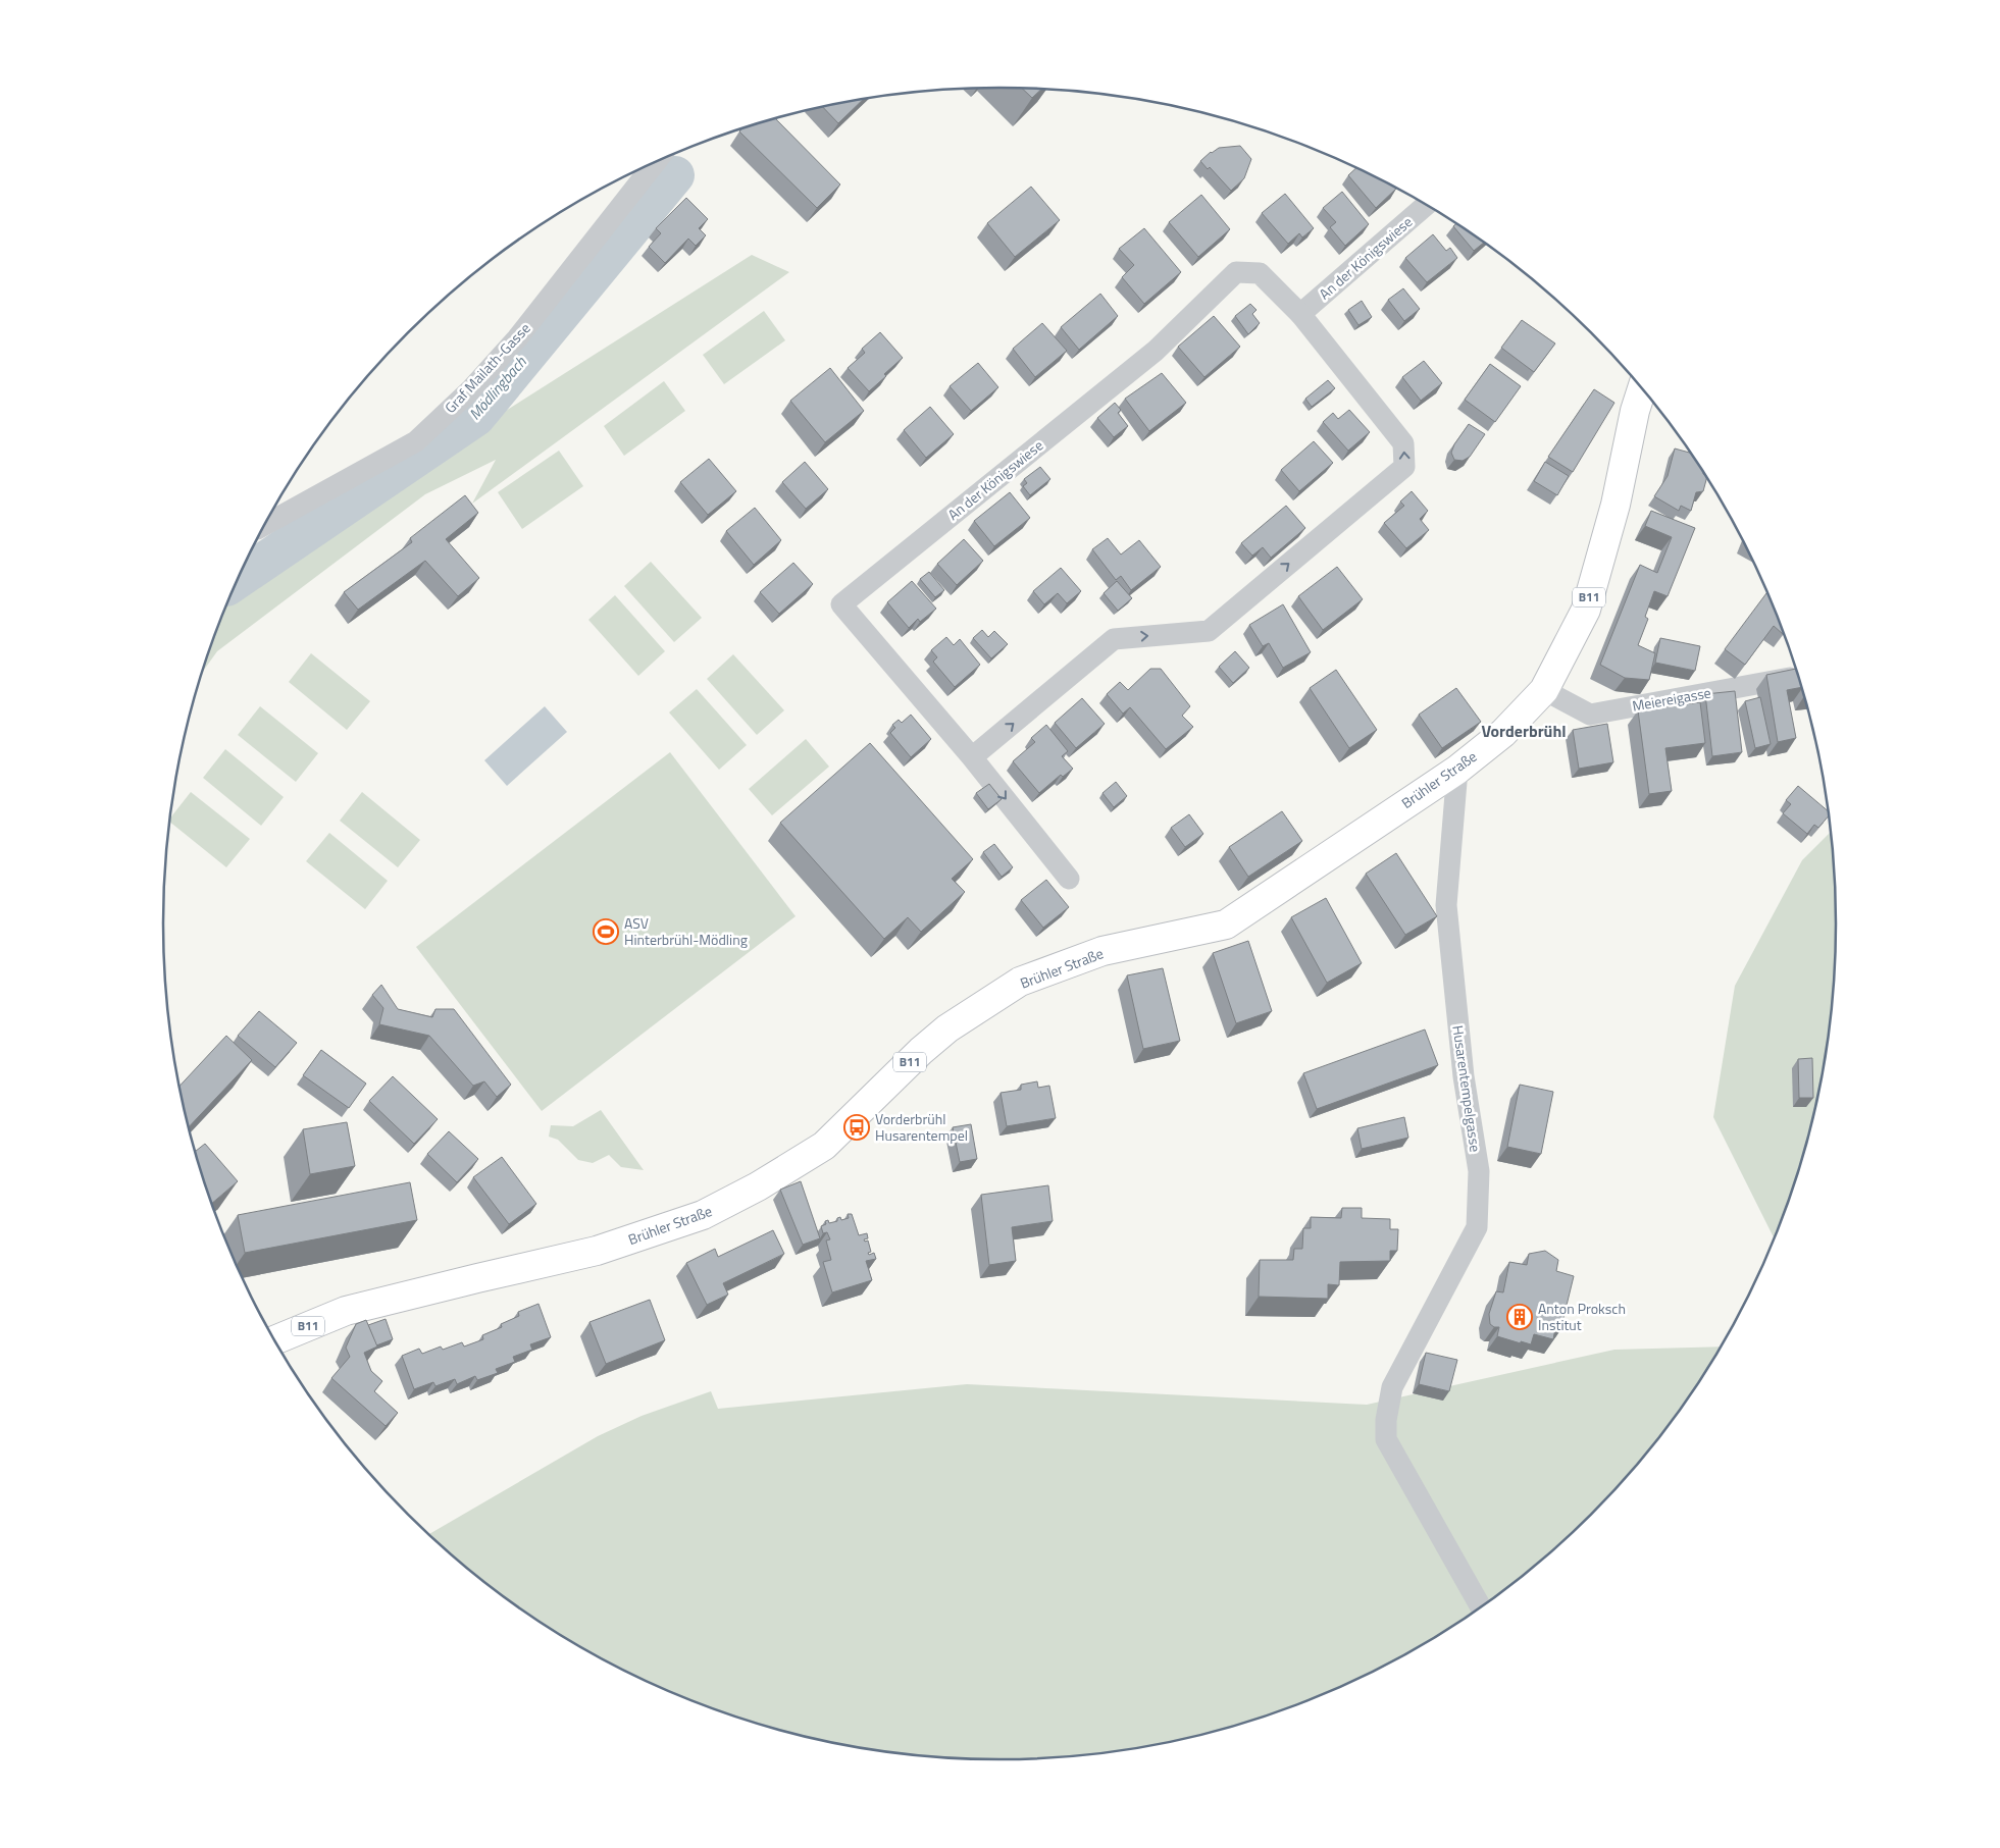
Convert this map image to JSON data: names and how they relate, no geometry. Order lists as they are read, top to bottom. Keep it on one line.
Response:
{"streets":{"main road":["B11","Brühler Straße"],"street":["An der Königswiese","Graf Mailath-Gasse","Meiereigasse","Husarentempelgasse"]},"crossings":[["Meiereigasse","Brühler Straße"],["Brühler Straße","Husarentempelgasse"]],"districts":["Vorderbrühl"],"water":["Mödlingbach"],"places":{"sports":["ASV Hinterbrühl-Mödling"],"bus stop":["Vorderbrühl Husarentempel"],"building":["Anton Proksch Institut"]}}
